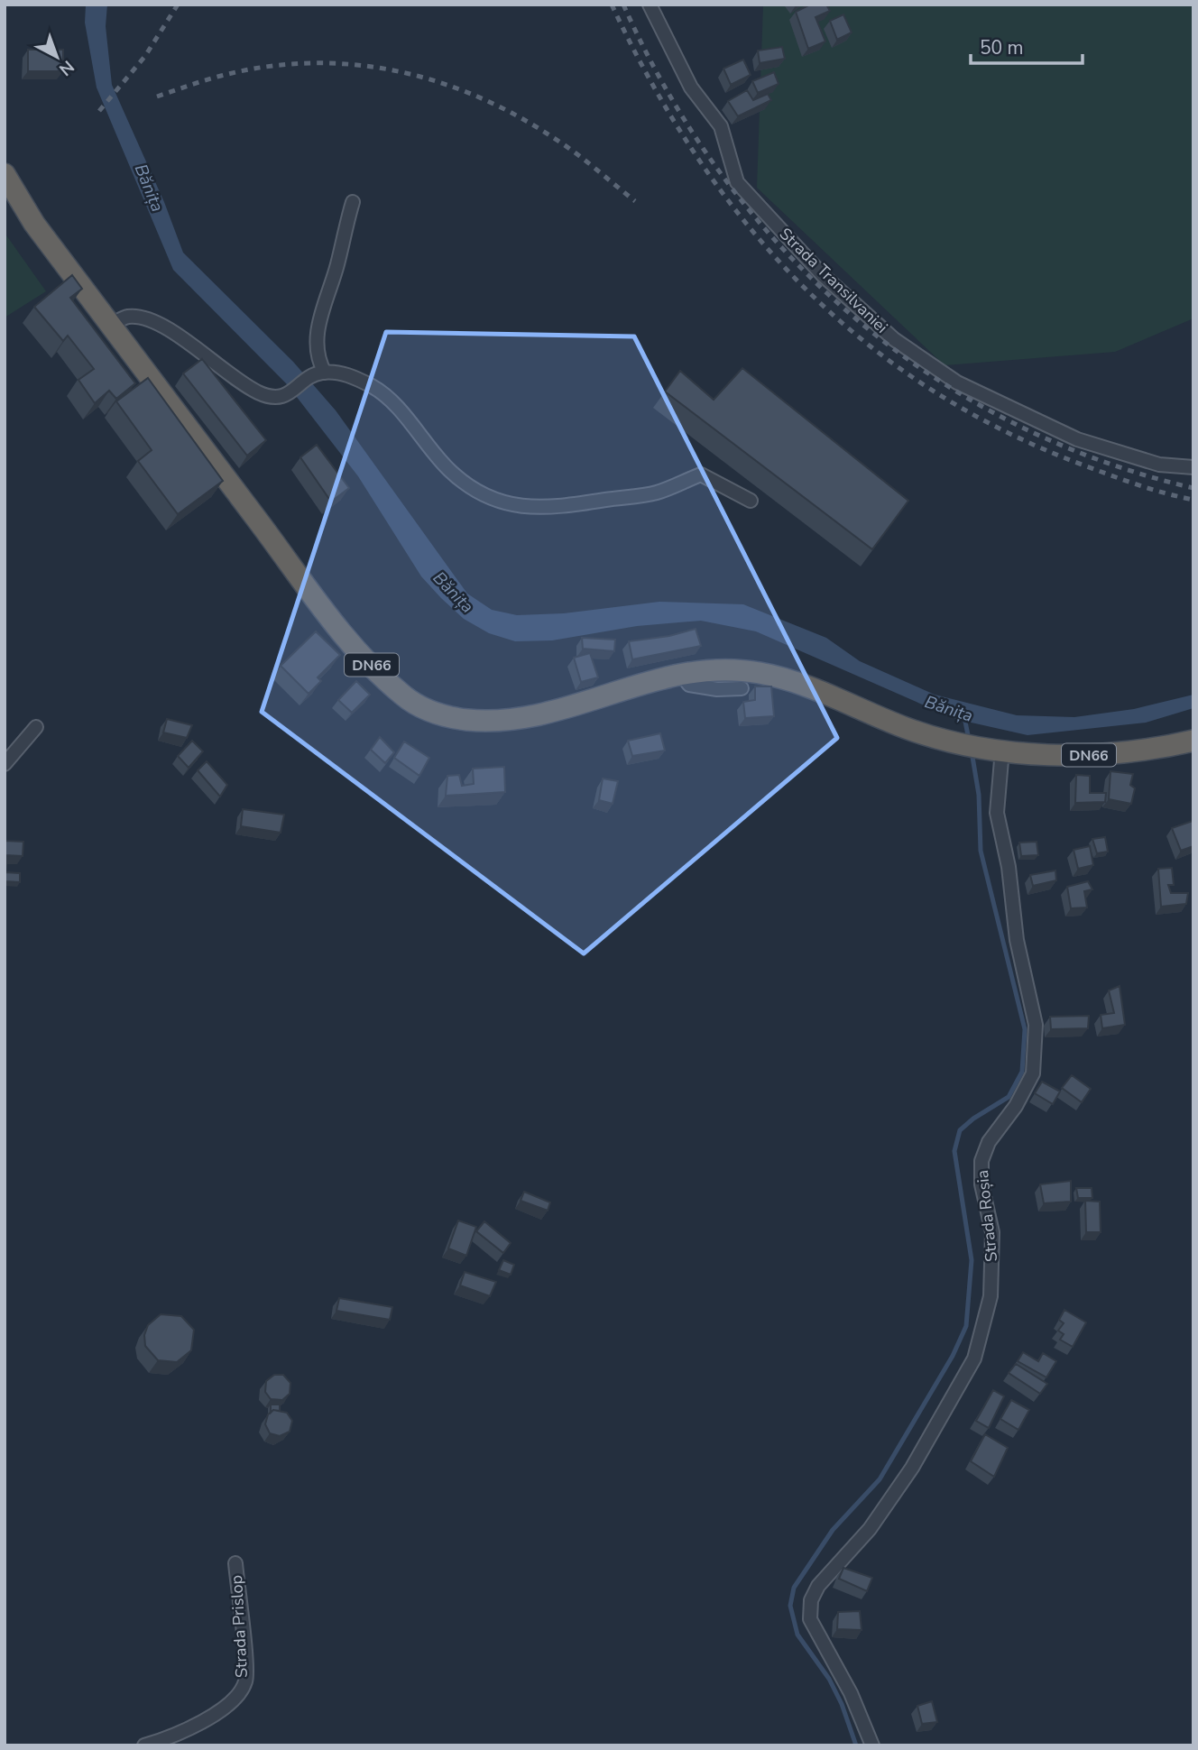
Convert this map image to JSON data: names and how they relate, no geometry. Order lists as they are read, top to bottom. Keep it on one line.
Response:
{"streets":{"highway":["DN66"],"street":["Strada Transilvaniei","Strada Roșia","Strada Prislop"]},"crossings":[["DN66","Strada Roșia"]],"water":["Bănița"],"scale_bar":"50 m","north":"bottom right"}
